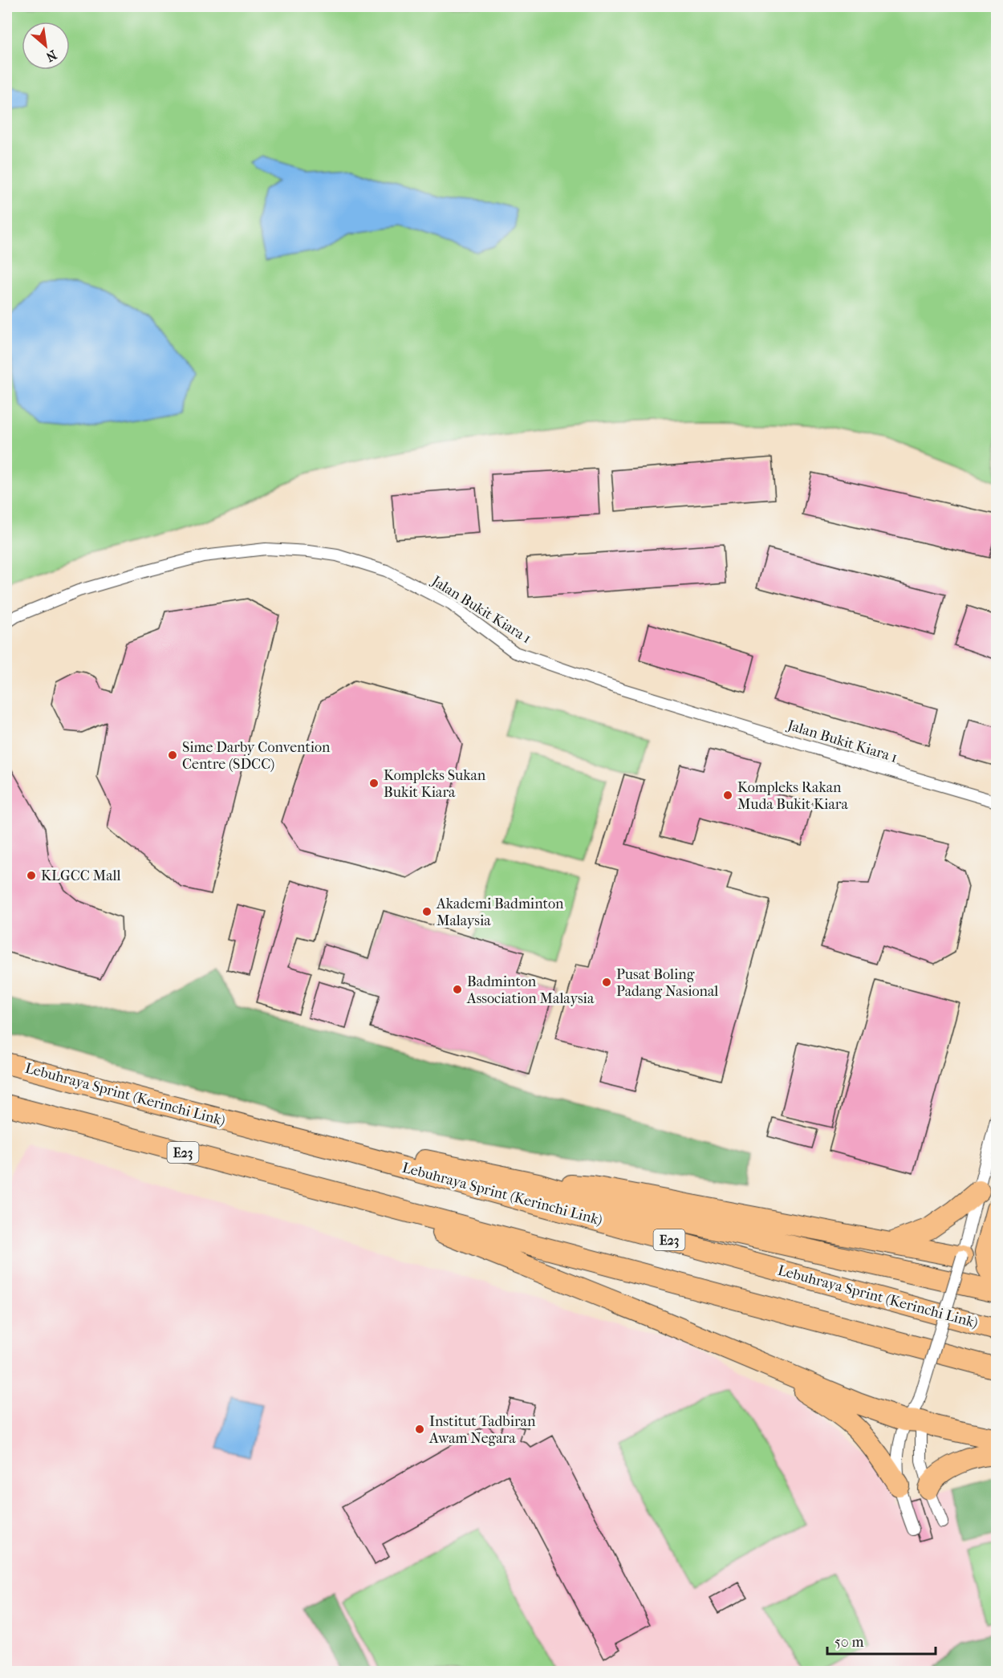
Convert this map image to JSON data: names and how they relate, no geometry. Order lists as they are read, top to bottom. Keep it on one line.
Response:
{"streets":{"highway":["Lebuhraya Sprint (Kerinchi Link)","E23"],"street":["Jalan Bukit Kiara 1"]},"places":["Sime Darby Convention Centre (SDCC)","Kompleks Sukan Bukit Kiara","Kompleks Rakan Muda Bukit Kiara","KLGCC Mall","Akademi Badminton Malaysia","Pusat Boling Padang Nasional","Badminton Association Malaysia","Institut Tadbiran Awam Negara"],"scale_bar":"50 m","north":"bottom right"}
